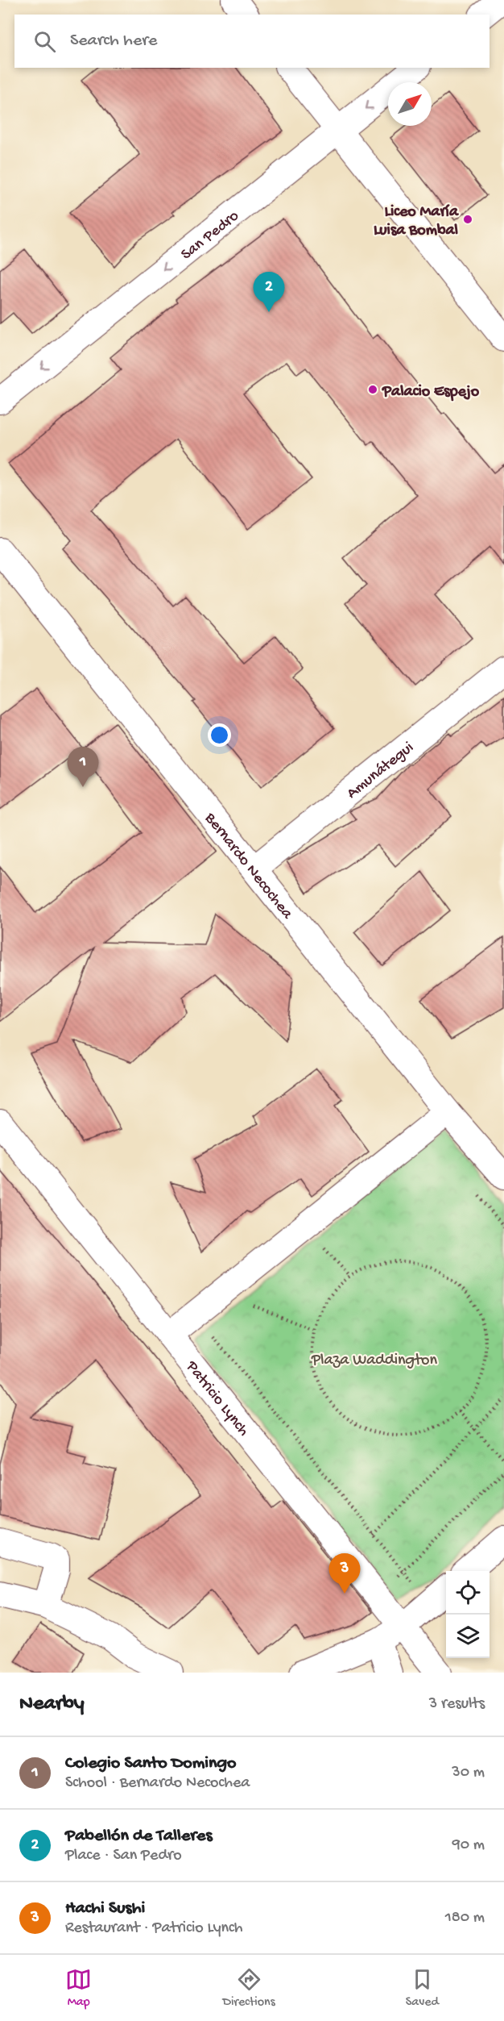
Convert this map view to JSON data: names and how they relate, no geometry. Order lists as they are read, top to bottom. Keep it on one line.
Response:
{"streets":{"street":["San Pedro","Amunátegui","Bernardo Necochea","Patricio Lynch"]},"crossings":[["Amunátegui","Bernardo Necochea"]],"one_way":["San Pedro"],"parks":["Plaza Waddington"],"places":["Liceo María Luisa Bombal","Palacio Espejo"],"north":"top right","page":{"search":"Search here","pins":["2","1","3"],"heading":["Nearby","3 results"],"list":[{"mark":"1","name":"Colegio Santo Domingo","note":"School · Bernardo Necochea","value":"30 m"},{"mark":"2","name":"Pabellón de Talleres","note":"Place · San Pedro","value":"90 m"},{"mark":"3","name":"Hachi Sushi","note":"Restaurant · Patricio Lynch","value":"180 m"}],"nav":["Map","Directions","Saved"]}}
